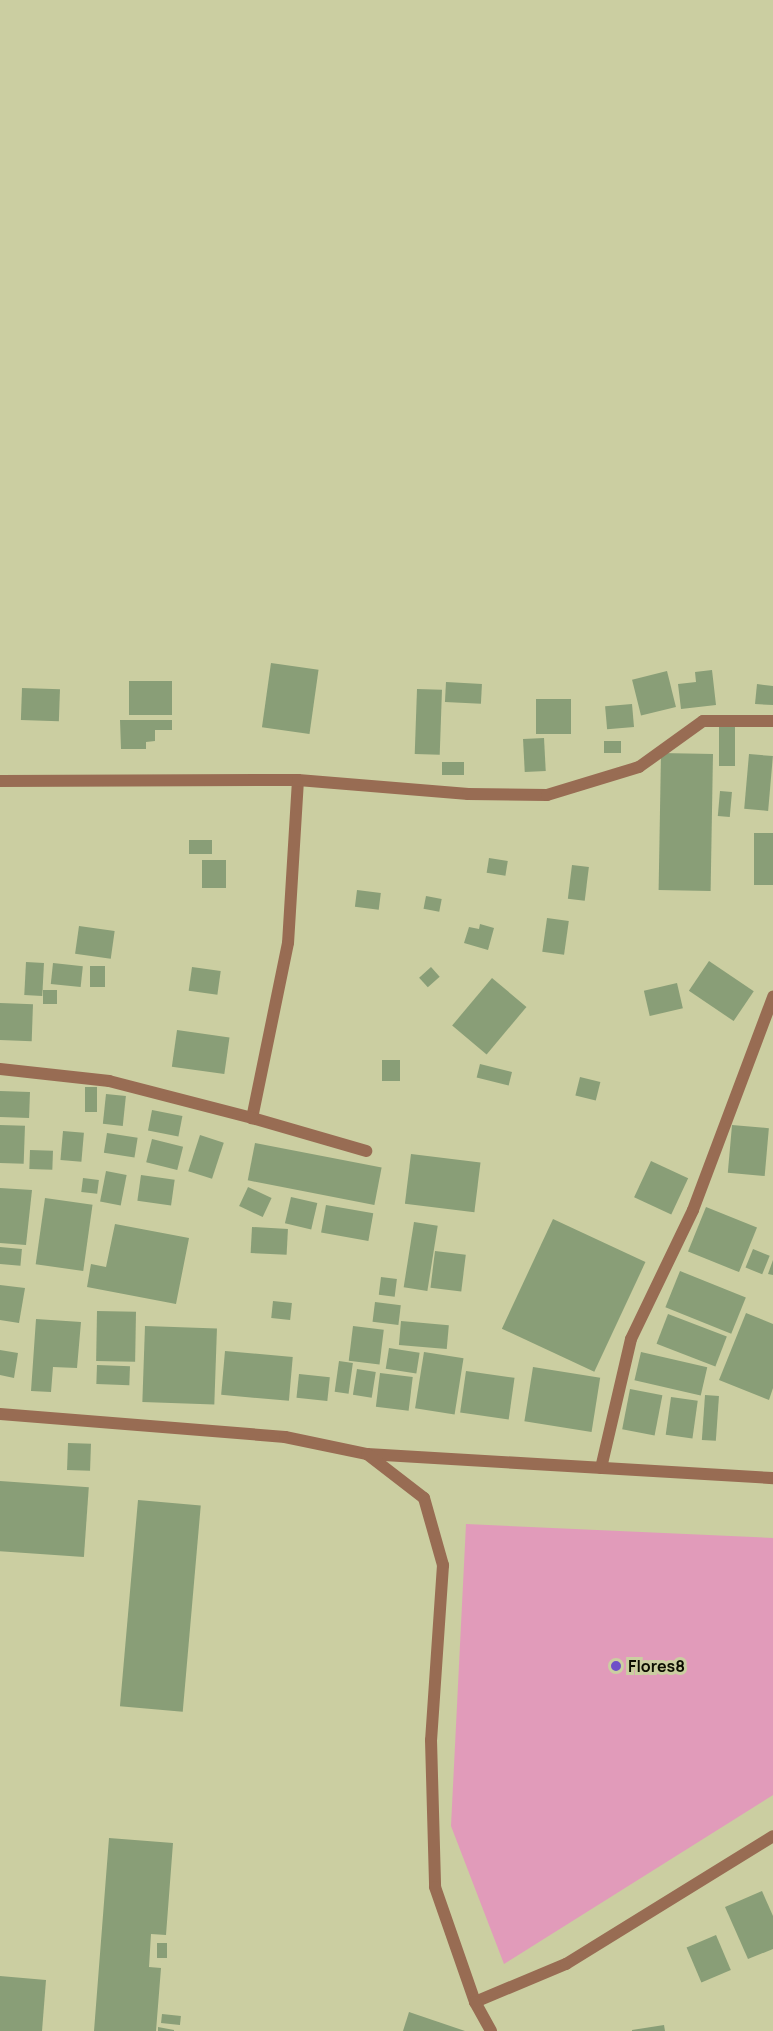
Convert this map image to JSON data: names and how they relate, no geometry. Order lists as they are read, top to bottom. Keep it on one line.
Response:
{"places":["Flores8"]}
